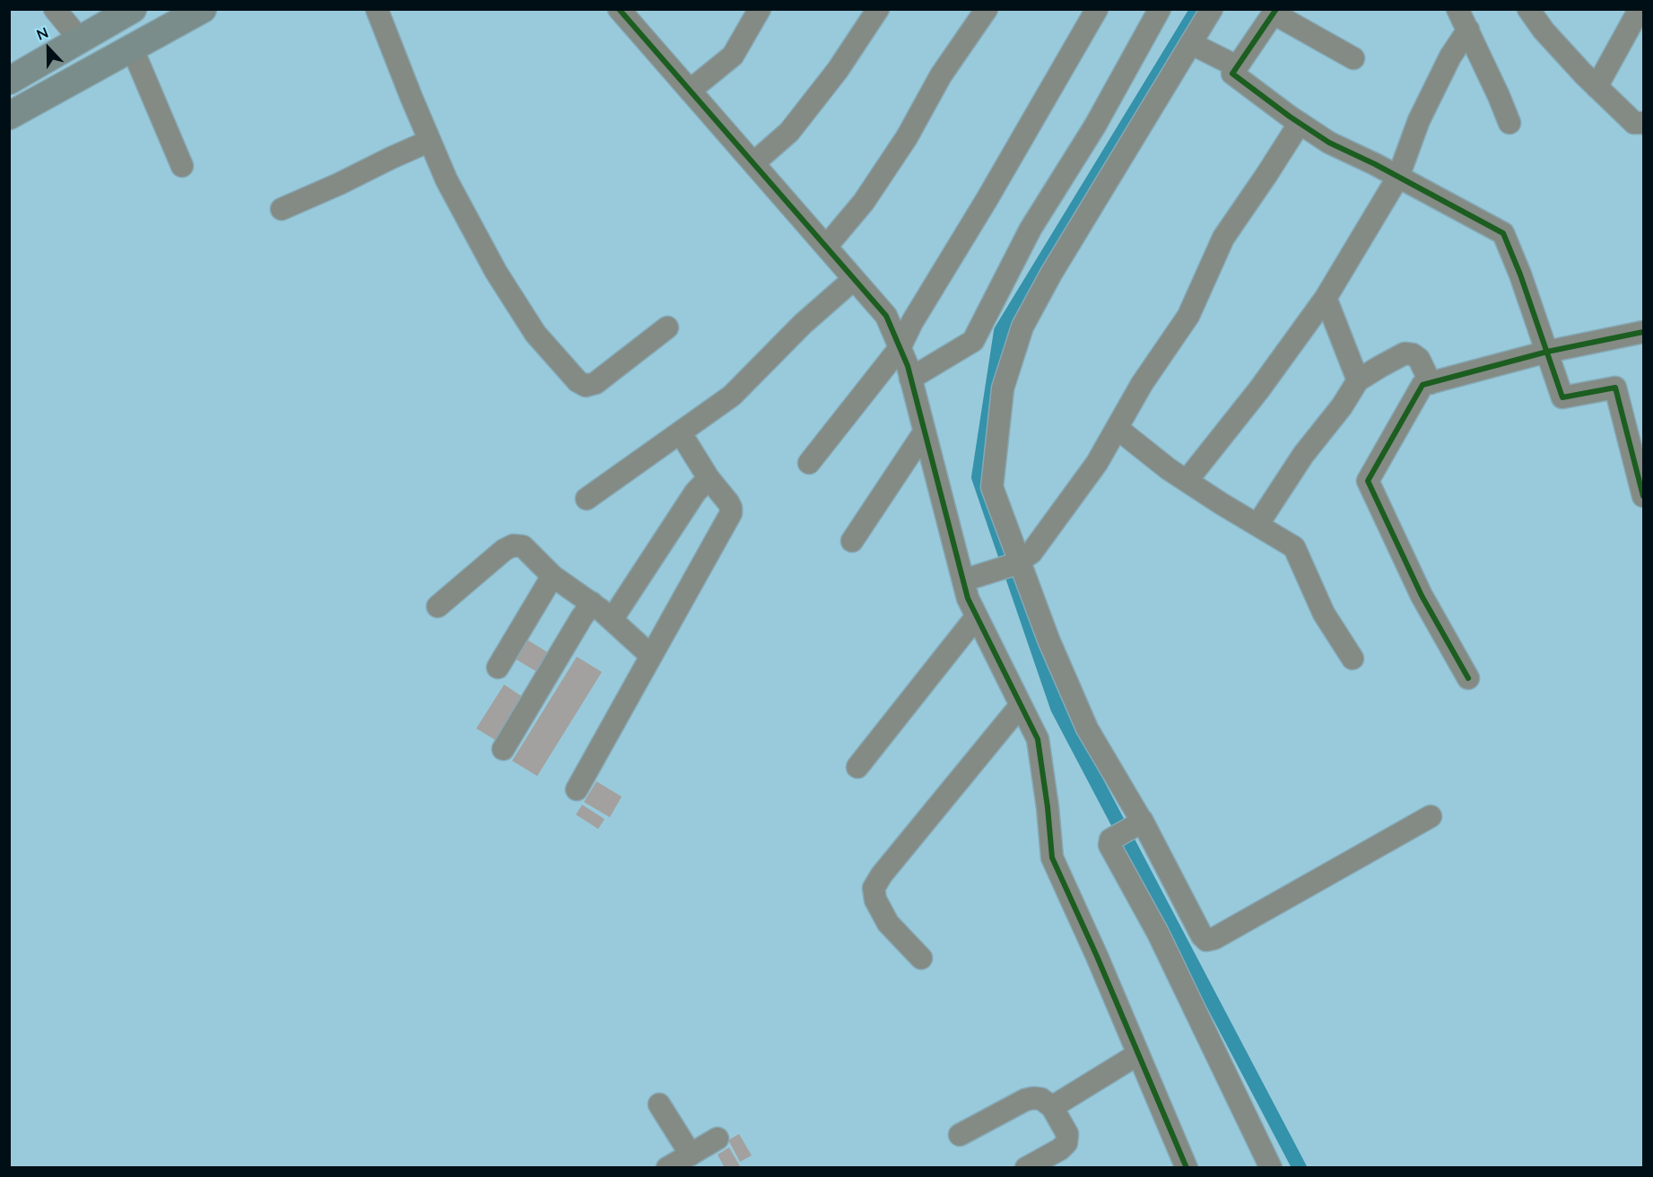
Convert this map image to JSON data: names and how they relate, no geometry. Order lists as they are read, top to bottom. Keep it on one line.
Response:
{"north":"top"}
